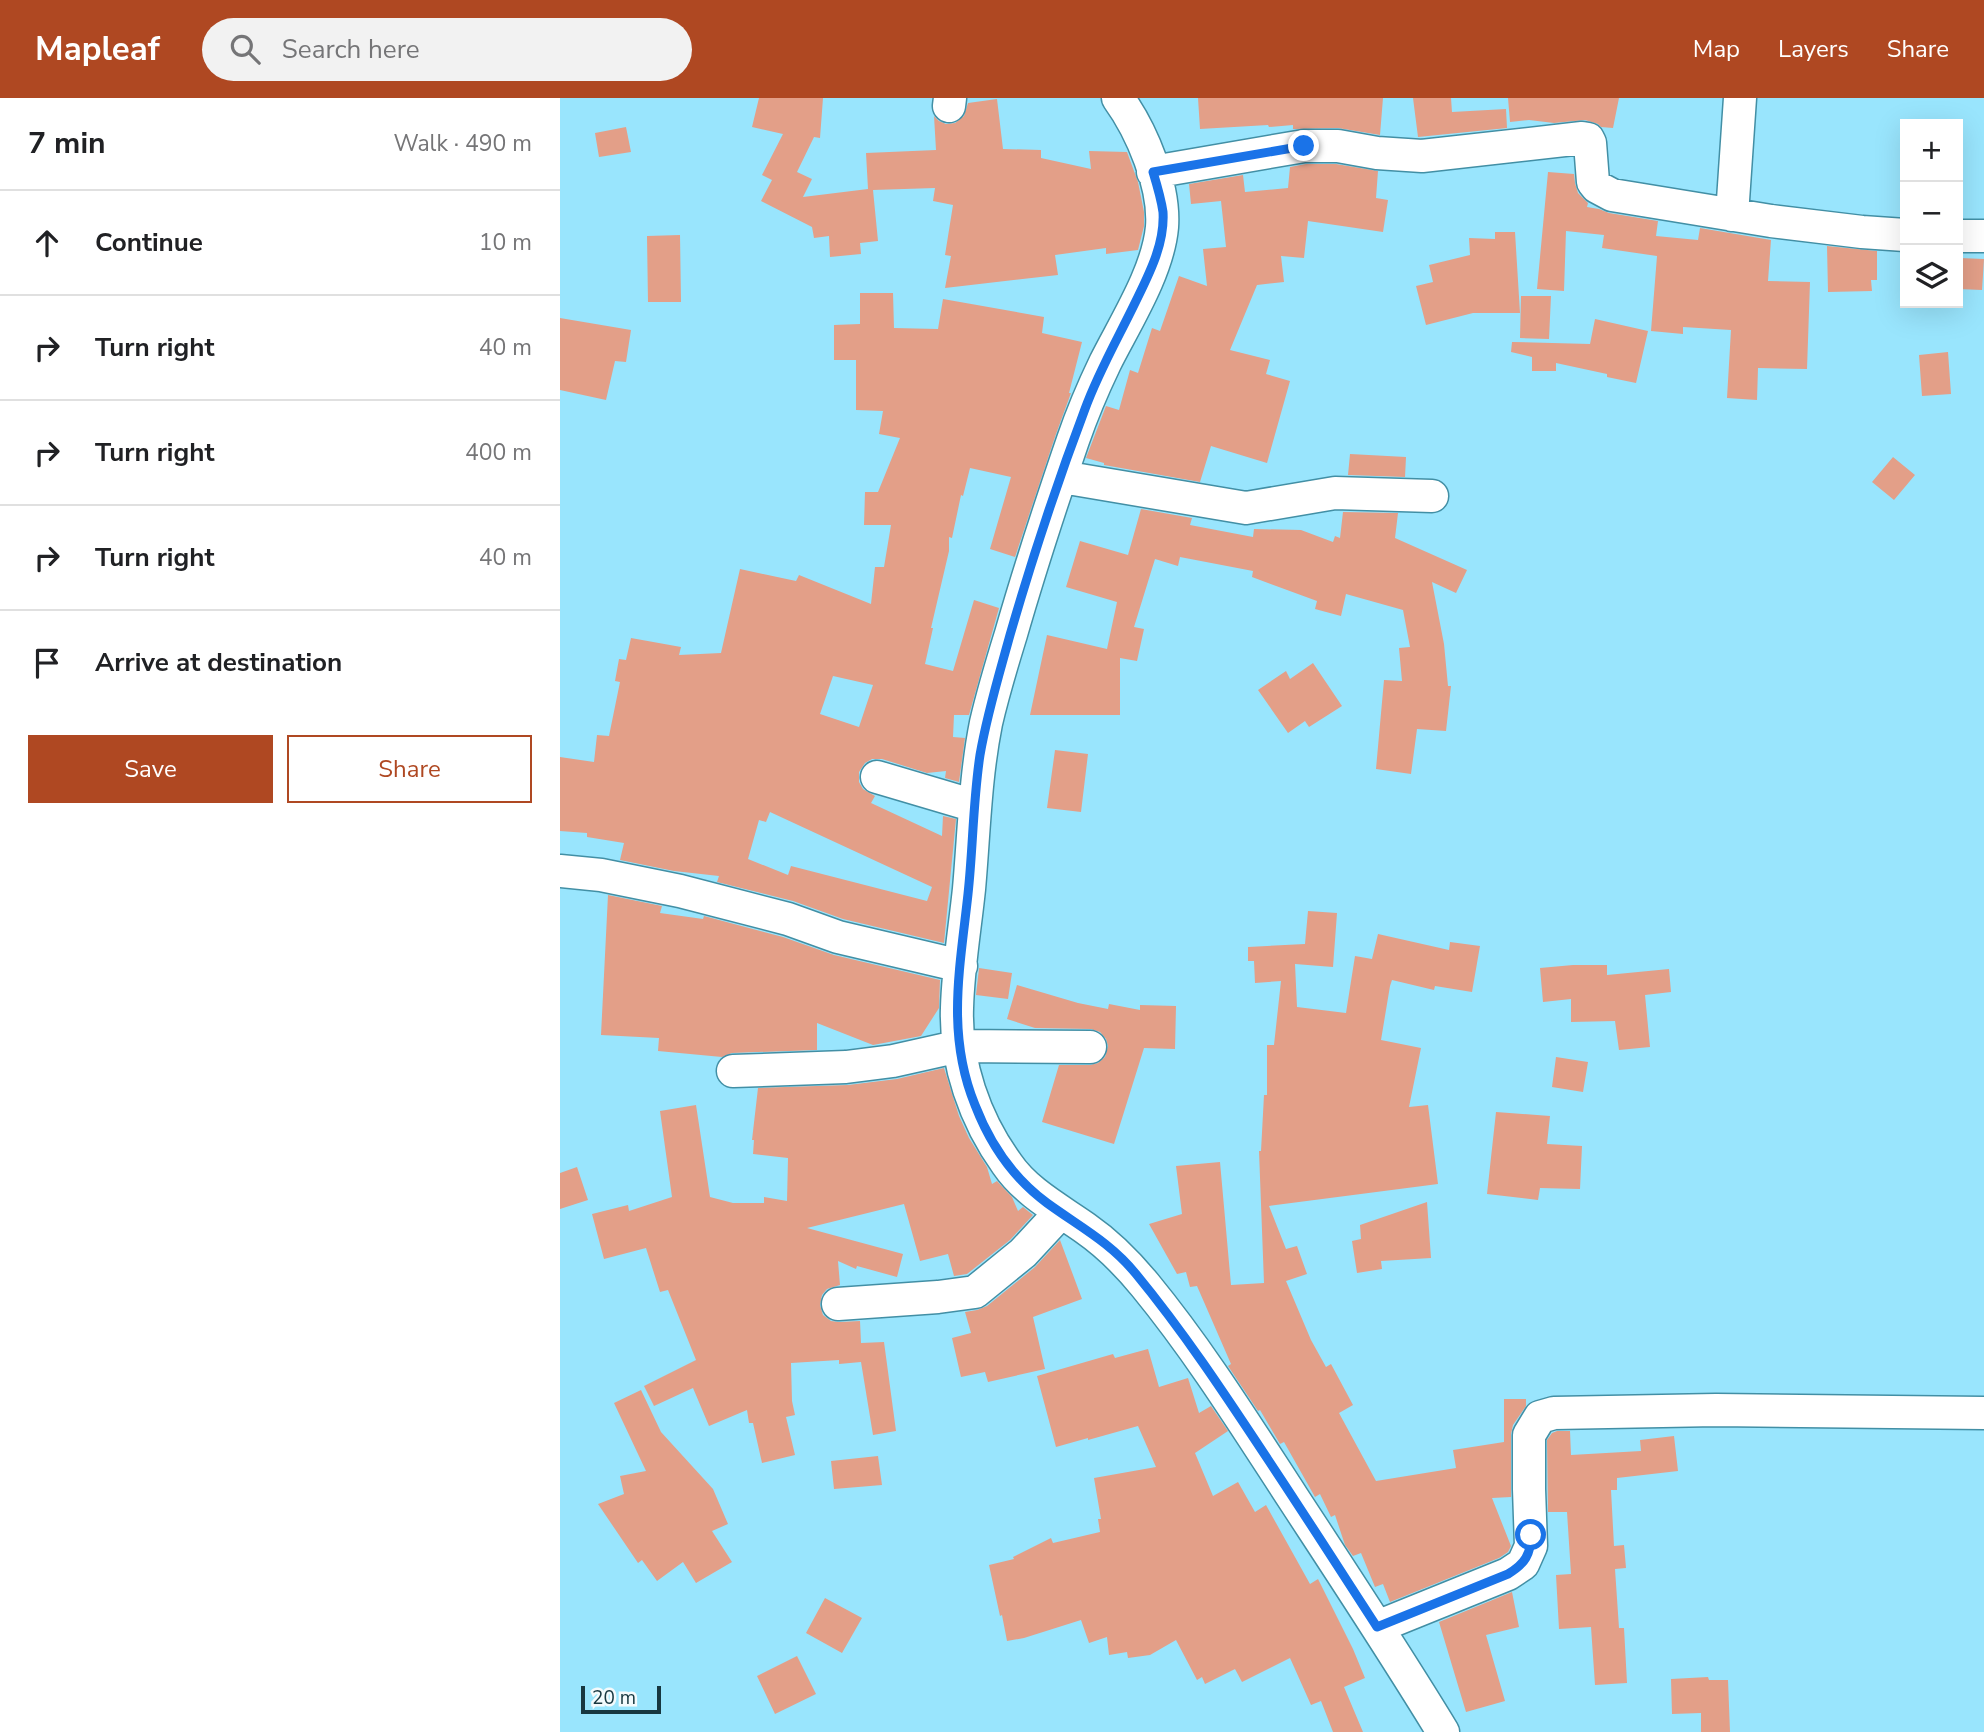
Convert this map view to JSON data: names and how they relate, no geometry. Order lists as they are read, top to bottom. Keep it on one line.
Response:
{"scale_bar":"20 m","page":{"header":"Mapleaf","search":"Search here","nav":["Map","Layers","Share"],"heading":["7 min","Walk · 490 m"],"map_buttons":["+","−"],"list":[["Continue","10 m"],["Turn right","40 m"],["Turn right","400 m"],["Turn right","40 m"],"Arrive at destination"],"buttons":["Save","Share"],"scale":"20 m"}}
